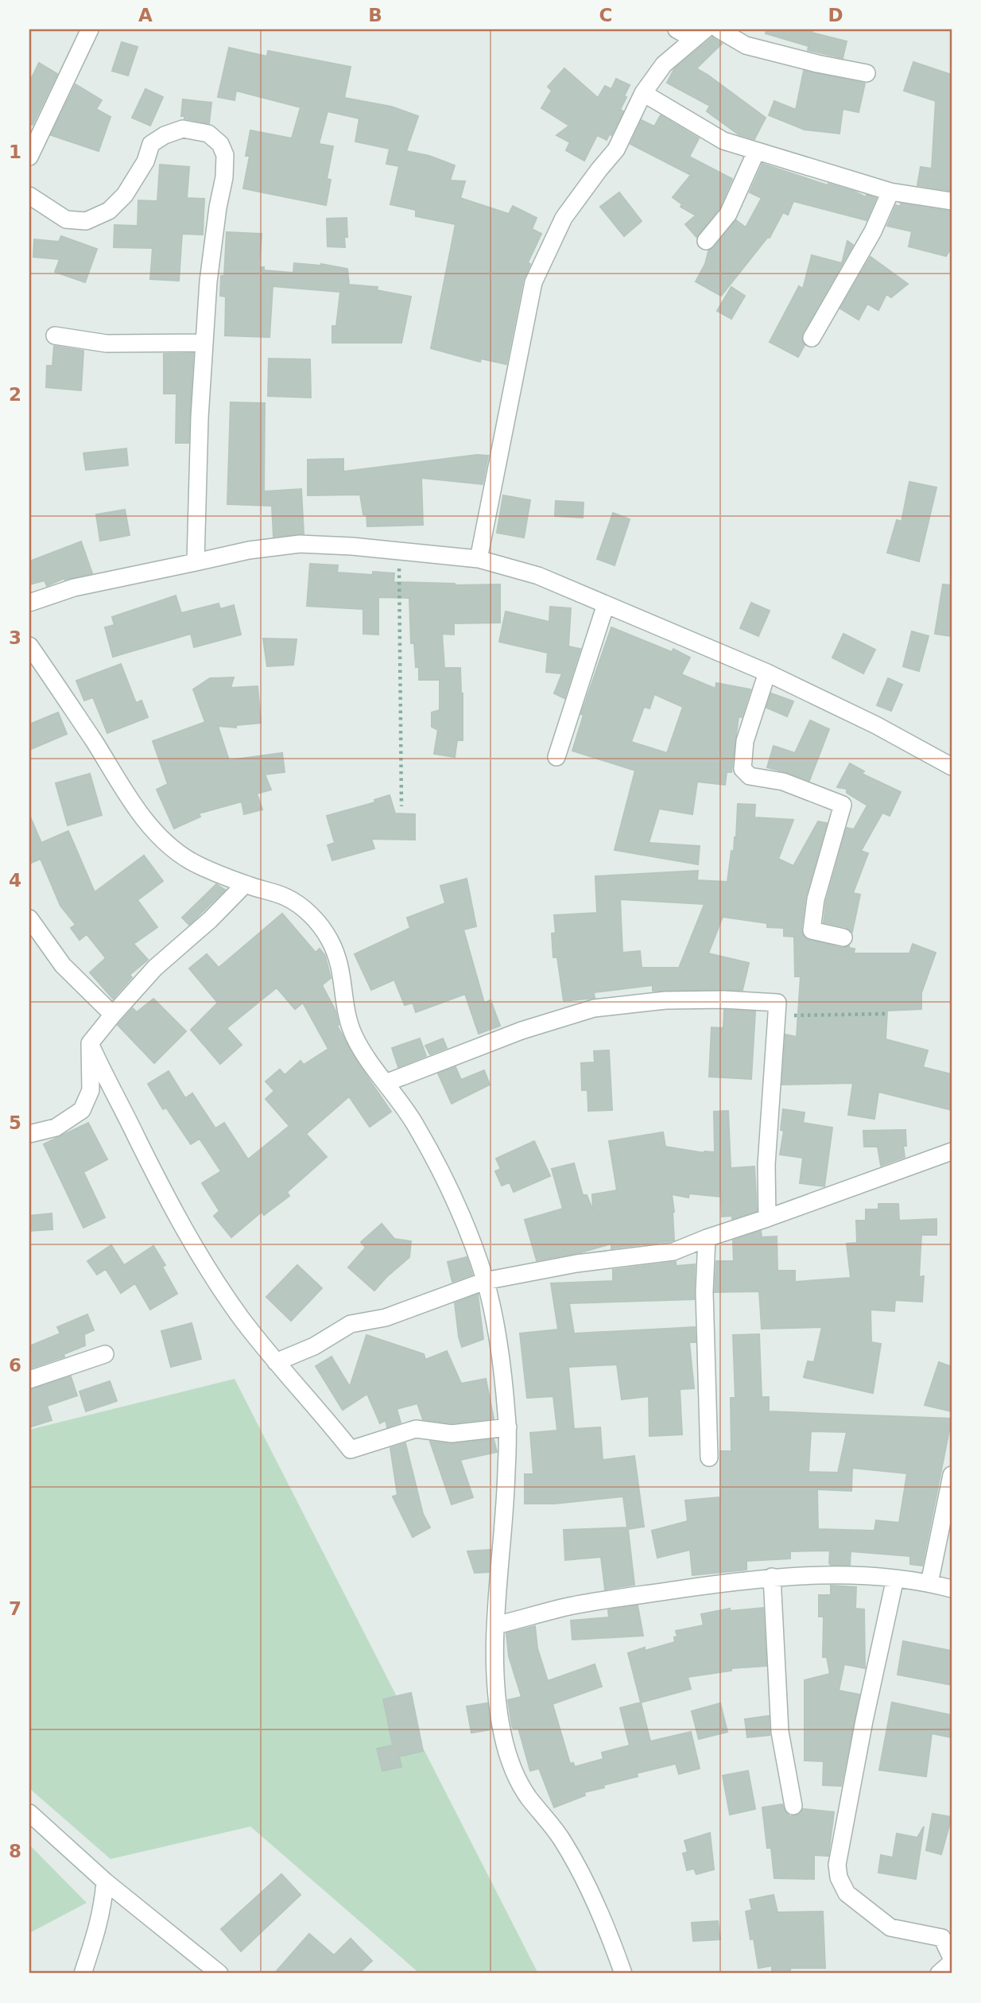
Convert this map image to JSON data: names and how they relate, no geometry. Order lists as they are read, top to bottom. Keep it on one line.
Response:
{"grid":{"columns":["A","B","C","D"],"rows":["1","2","3","4","5","6","7","8"]}}
